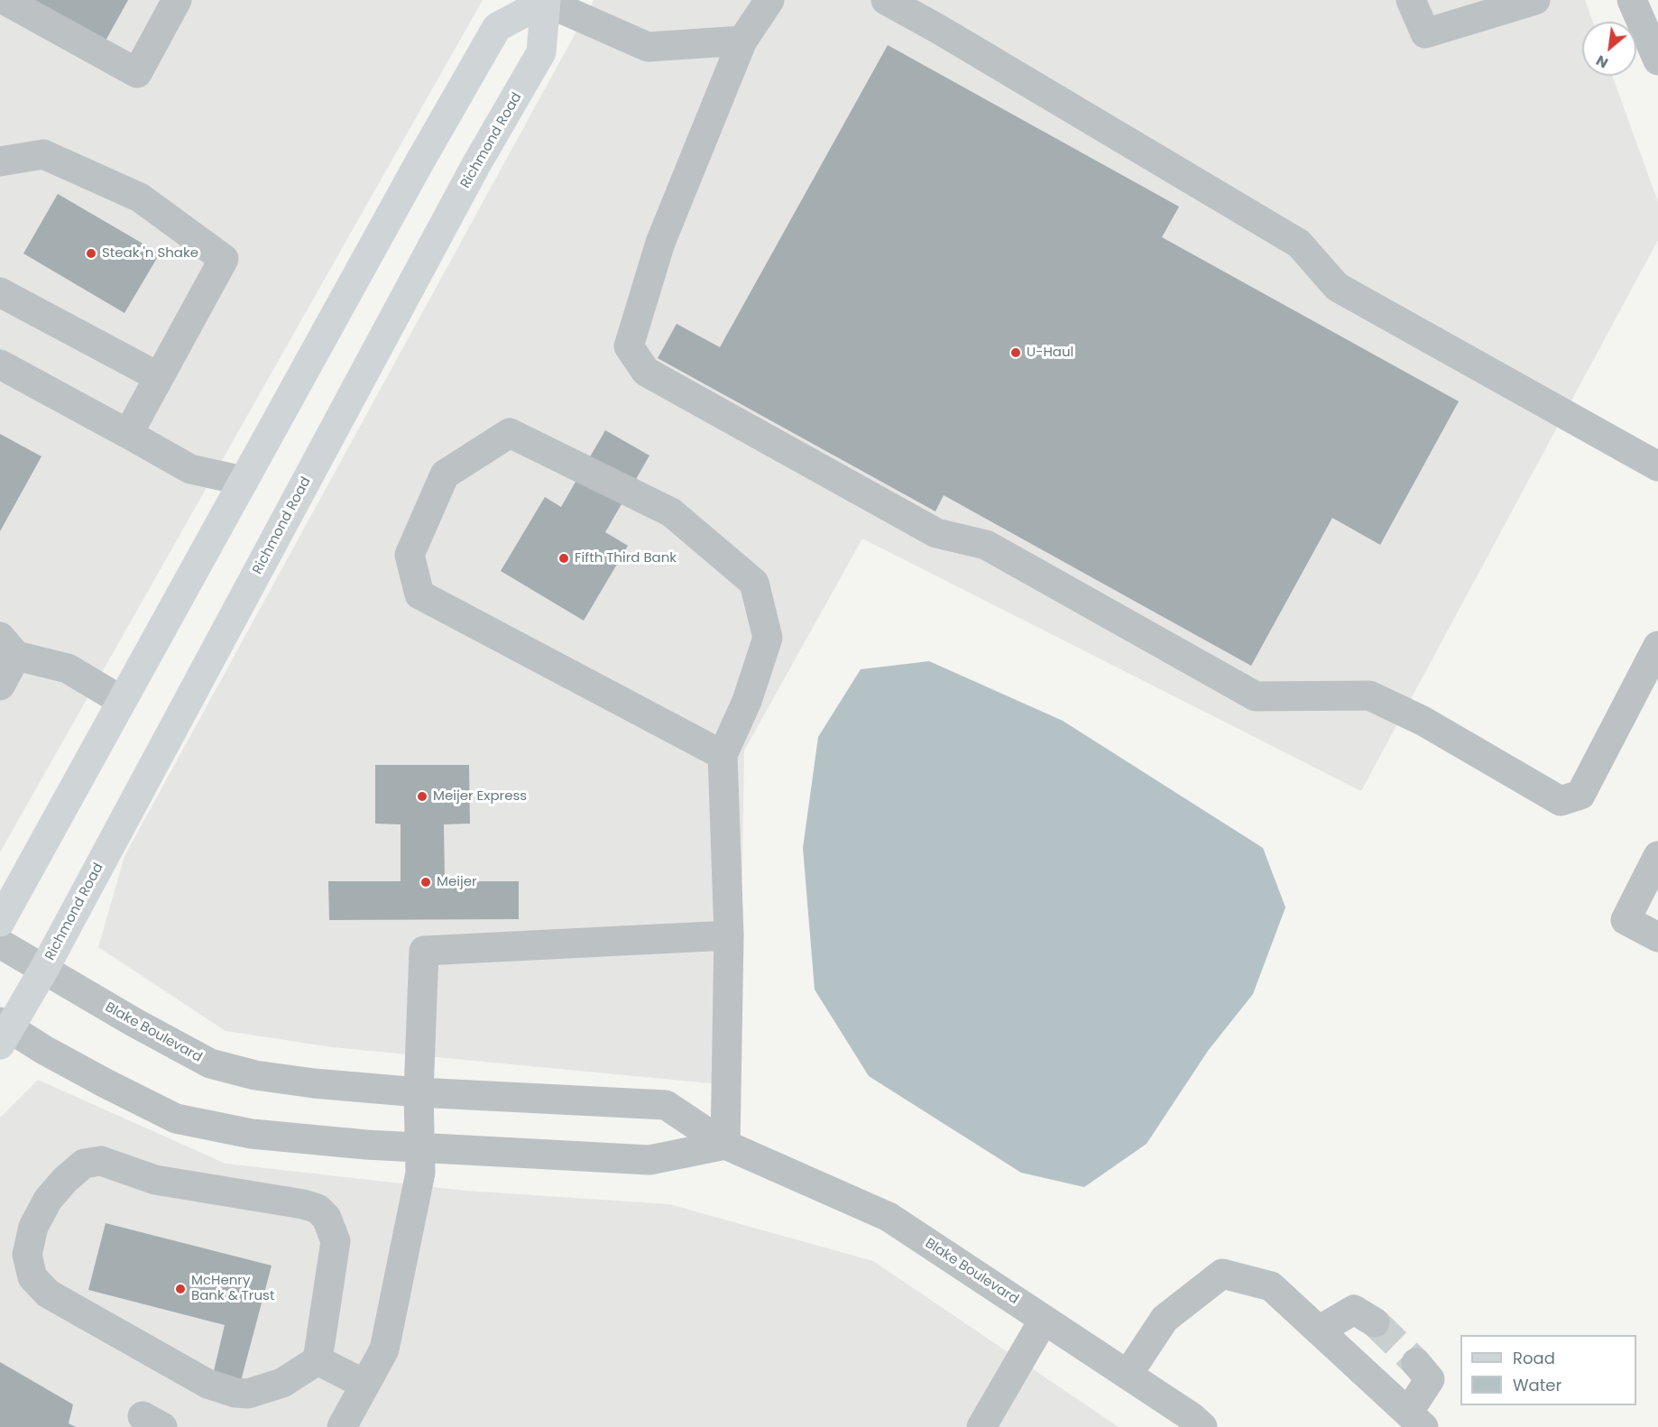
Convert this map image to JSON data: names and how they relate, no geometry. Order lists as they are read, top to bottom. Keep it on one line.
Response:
{"streets":{"main road":["Richmond Road"],"street":["Blake Boulevard"]},"crossings":[["Richmond Road","Blake Boulevard"]],"places":["Steak 'n Shake","U-Haul","Fifth Third Bank","Meijer Express","Meijer","McHenry Bank & Trust"],"legend":["Road","Water"],"north":"bottom left"}
